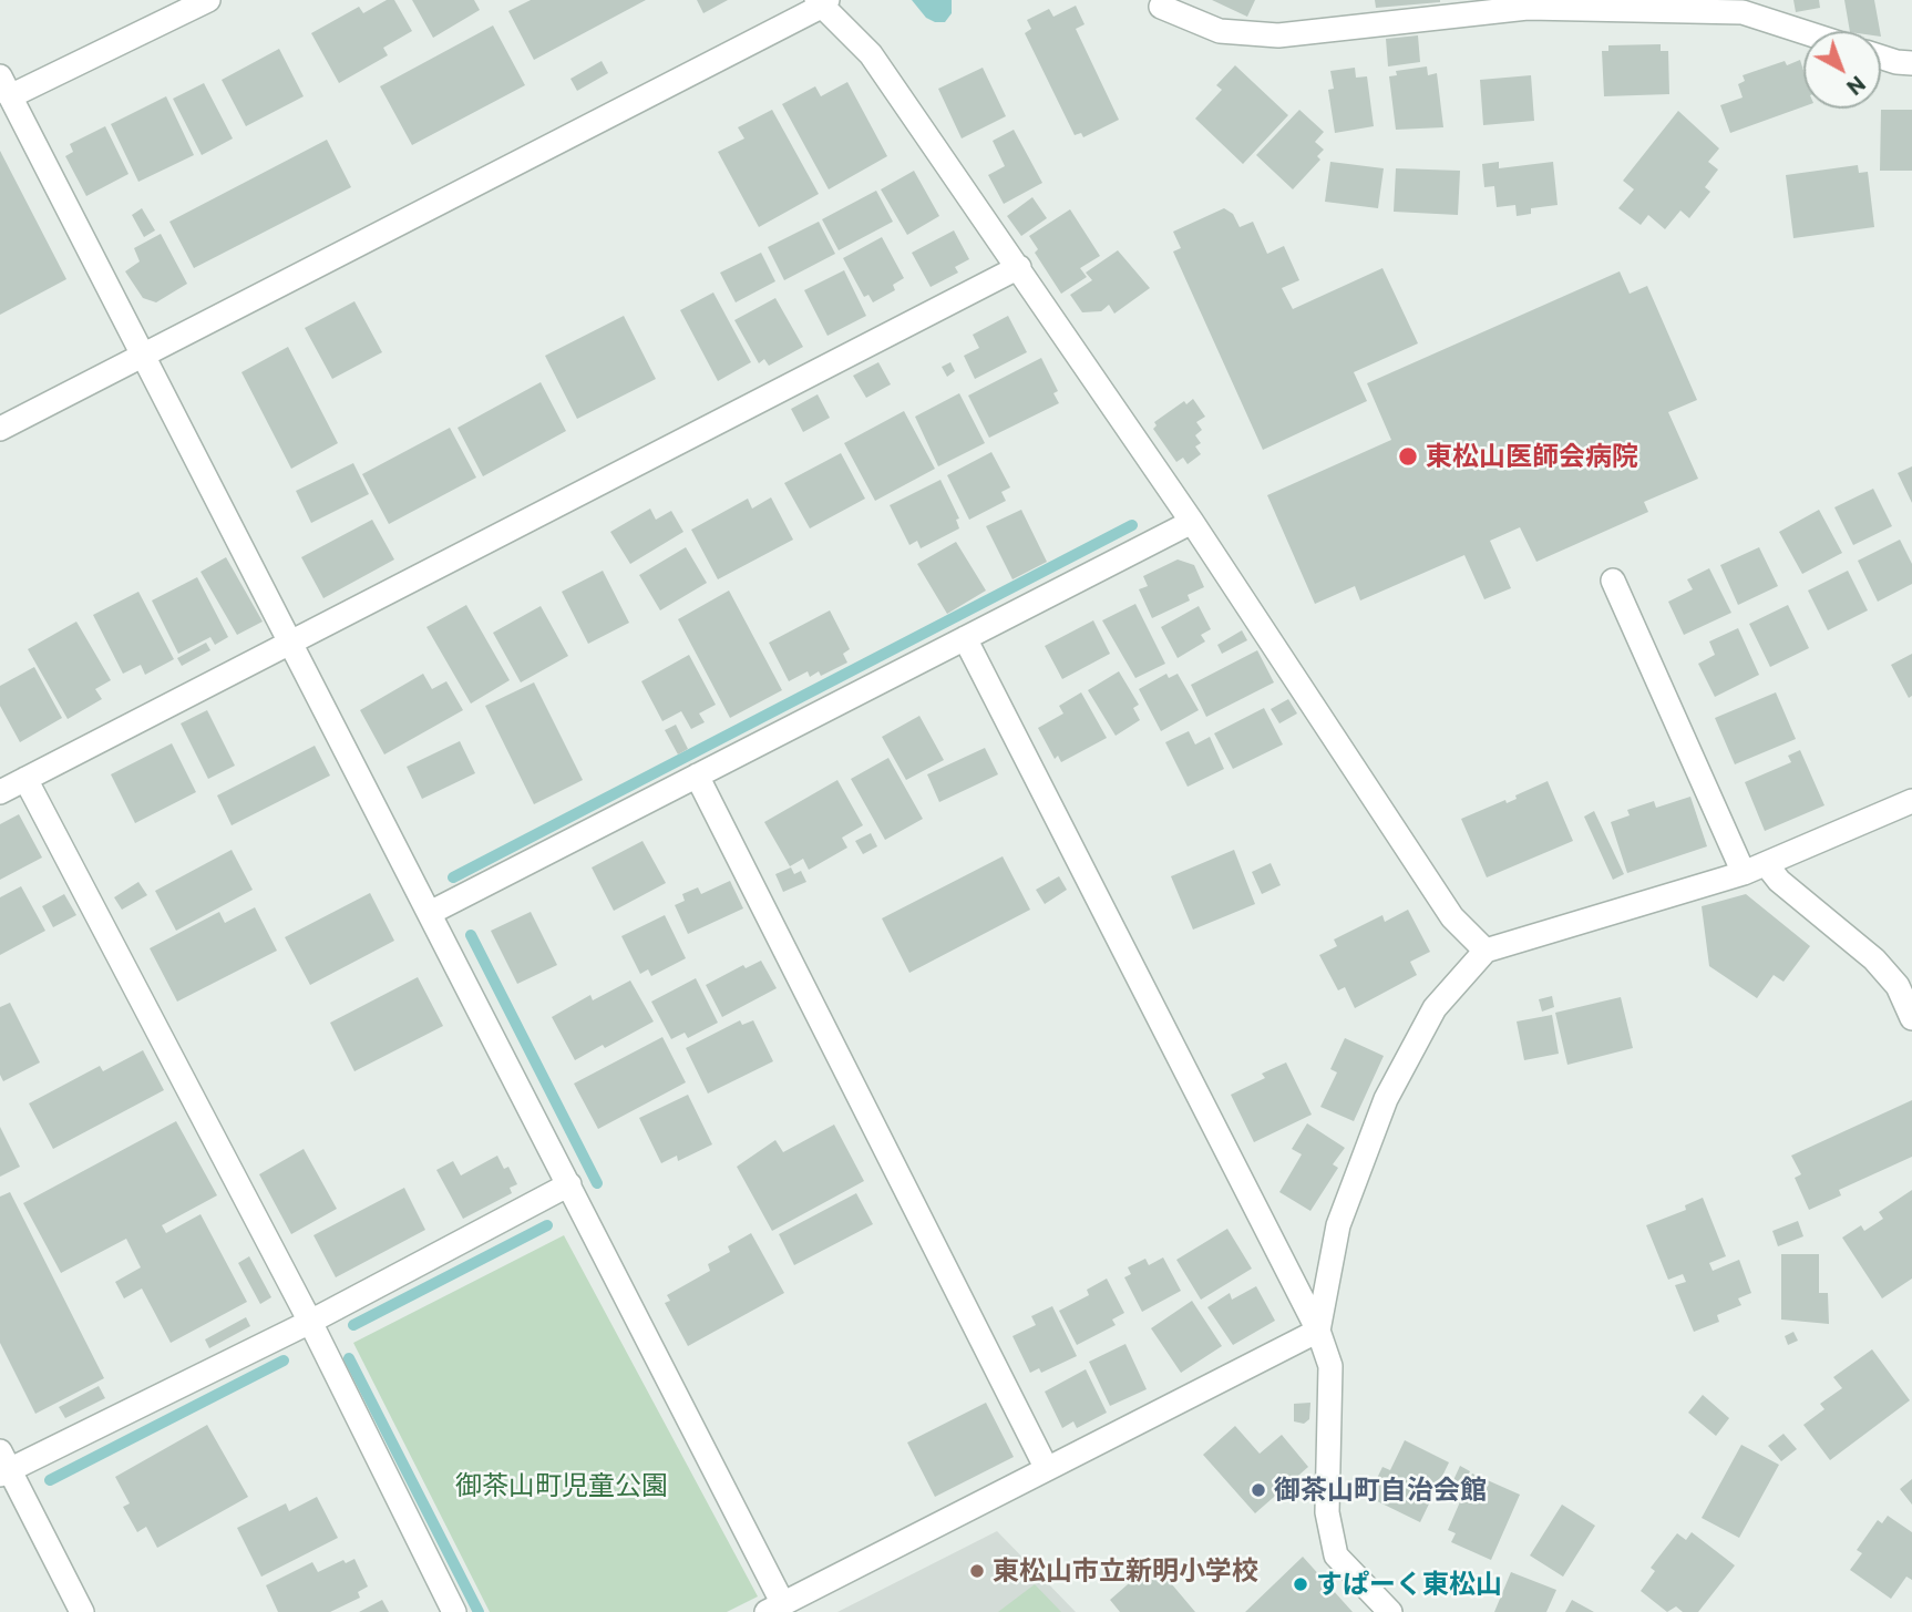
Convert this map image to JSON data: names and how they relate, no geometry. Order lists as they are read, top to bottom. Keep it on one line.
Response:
{"parks":["御茶山町児童公園"],"places":["東松山医師会病院","御茶山町自治会館","東松山市立新明小学校","すぱーく東松山"],"north":"bottom right"}
